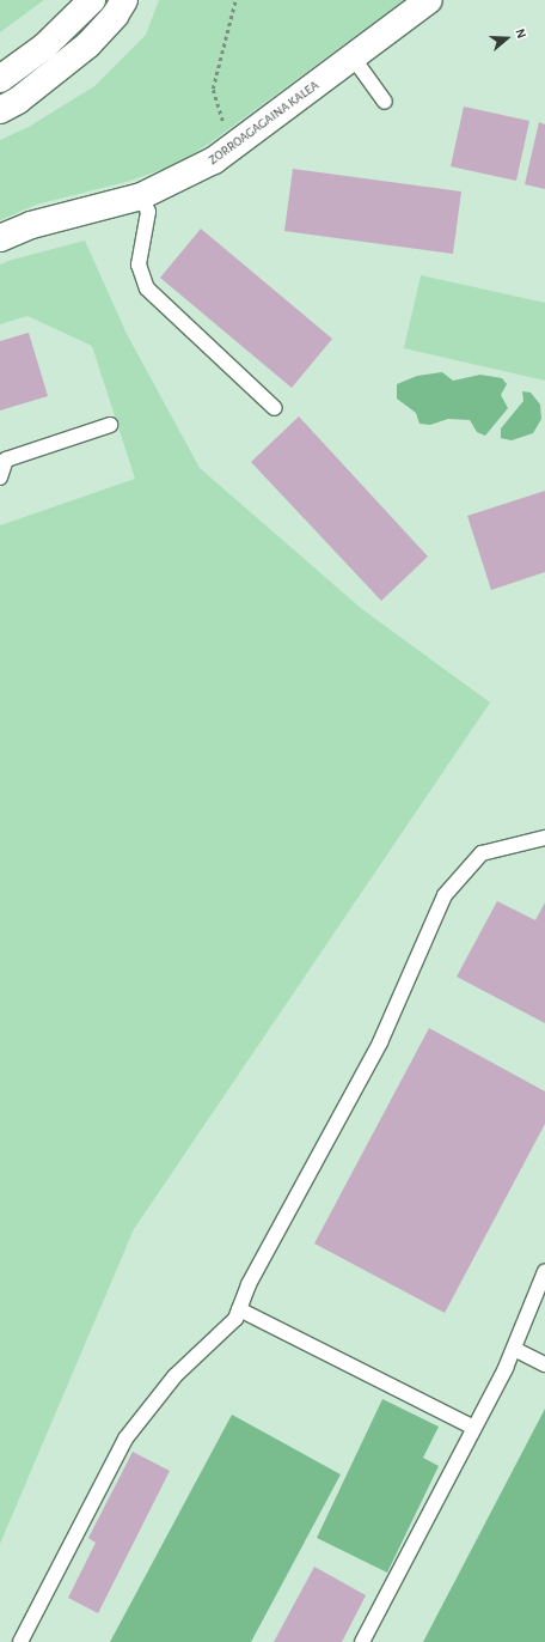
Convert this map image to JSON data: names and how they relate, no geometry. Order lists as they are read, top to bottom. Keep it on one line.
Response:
{"streets":{"street":["ZORROAGAGAINA KALEA"]},"north":"right"}
